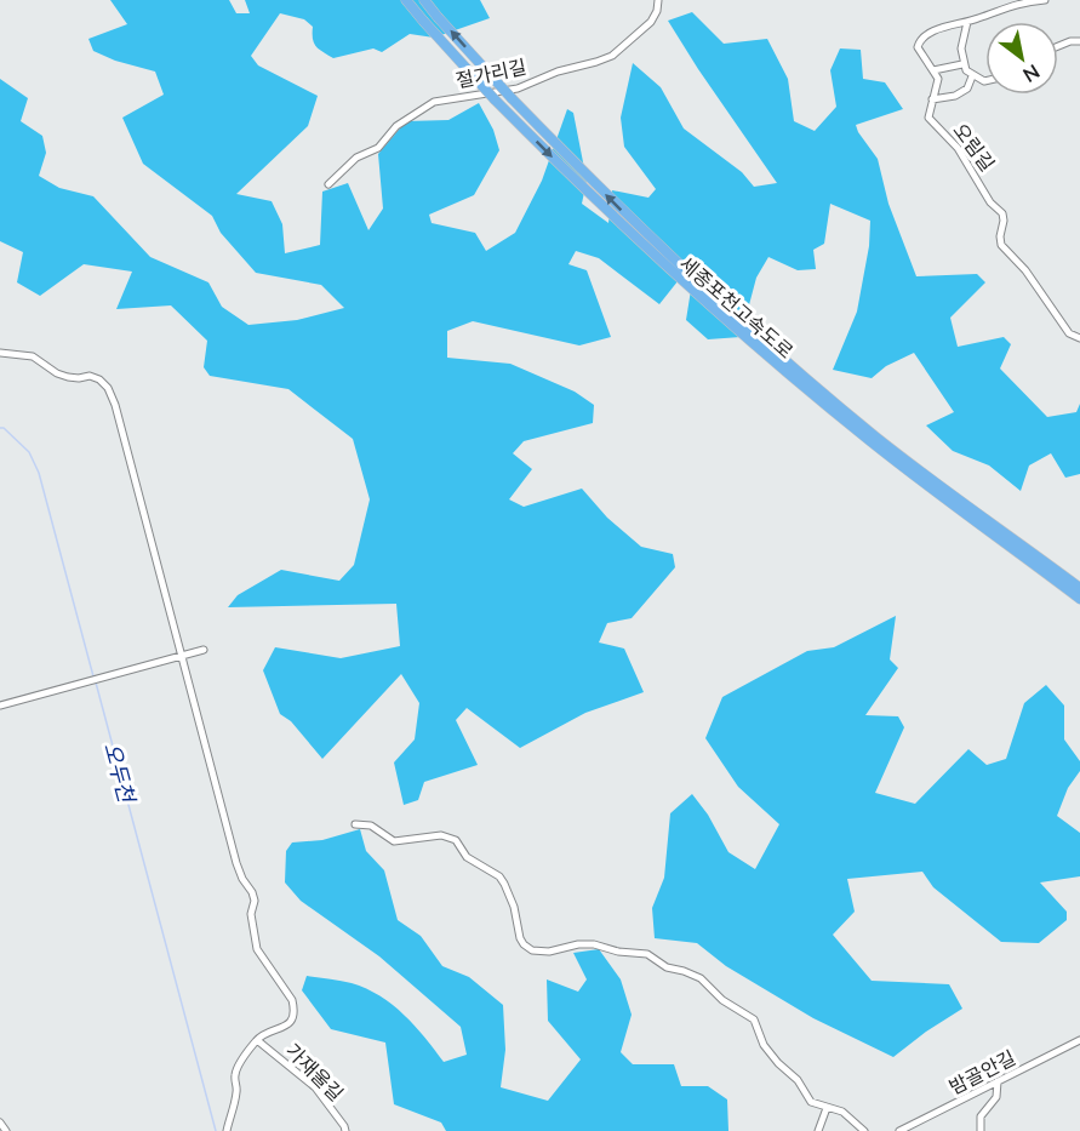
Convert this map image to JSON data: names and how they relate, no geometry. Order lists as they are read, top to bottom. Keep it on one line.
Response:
{"streets":{"highway":["세종포천고속도로"],"street":["절가리길","오림길","가재울길","밤골안길"]},"water":["오두천"],"north":"bottom right"}
